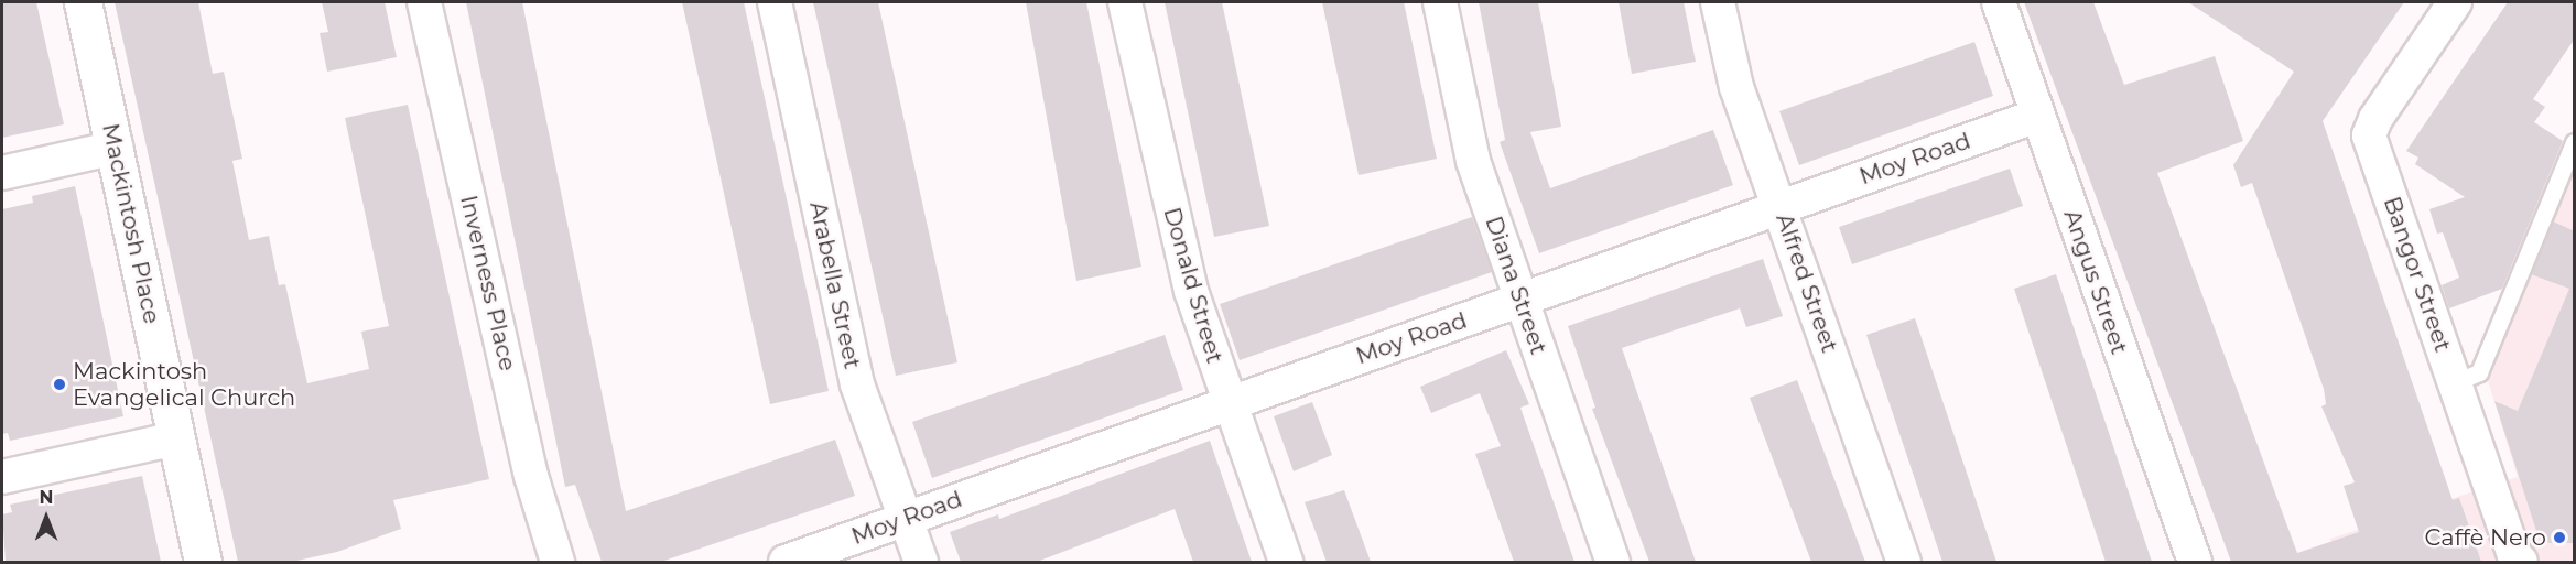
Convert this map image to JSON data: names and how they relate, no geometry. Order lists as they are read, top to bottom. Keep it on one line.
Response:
{"streets":{"street":["Moy Road","Mackintosh Place","Bangor Street","Angus Street","Inverness Place","Alfred Street","Arabella Street","Donald Street","Diana Street"]},"crossings":[["Moy Road","Angus Street"],["Moy Road","Alfred Street"],["Moy Road","Arabella Street"],["Moy Road","Donald Street"],["Moy Road","Diana Street"]],"places":["Mackintosh Evangelical Church","Caffè Nero"],"north":"top"}
